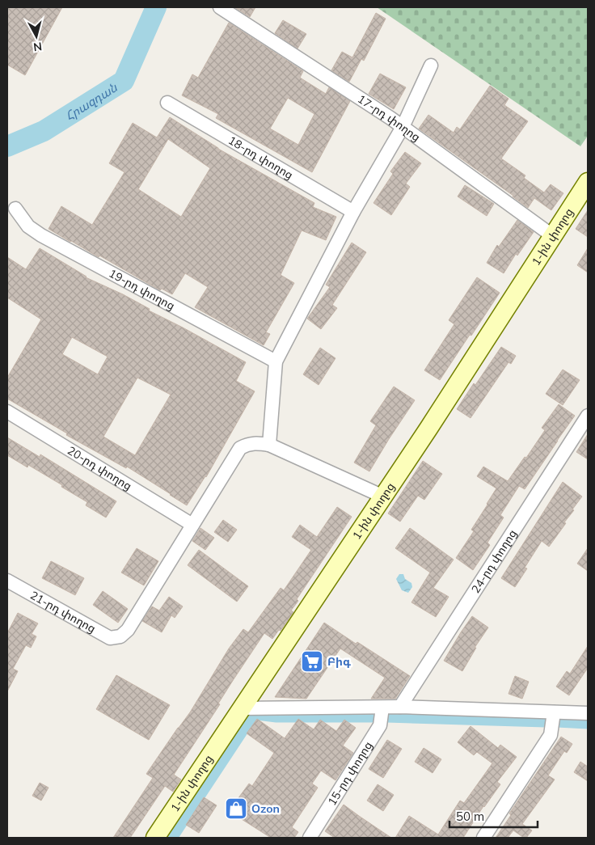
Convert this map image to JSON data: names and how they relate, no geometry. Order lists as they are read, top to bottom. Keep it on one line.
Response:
{"streets":{"main road":["1-ին փողոց"],"street":["17-րդ փողոց","18-րդ փողոց","19-րդ փողոց","20-րդ փողոց","24-րդ փողոց","21-րդ փողոց","15-րդ փողոց"]},"crossings":[["17-րդ փողոց","1-ին փողոց"],["20-րդ փողոց","21-րդ փողոց"]],"water":["Հրազդան"],"places":{"supermarket":["Բիգ"],"shop":["Ozon"]},"scale_bar":"50 m","north":"bottom"}
